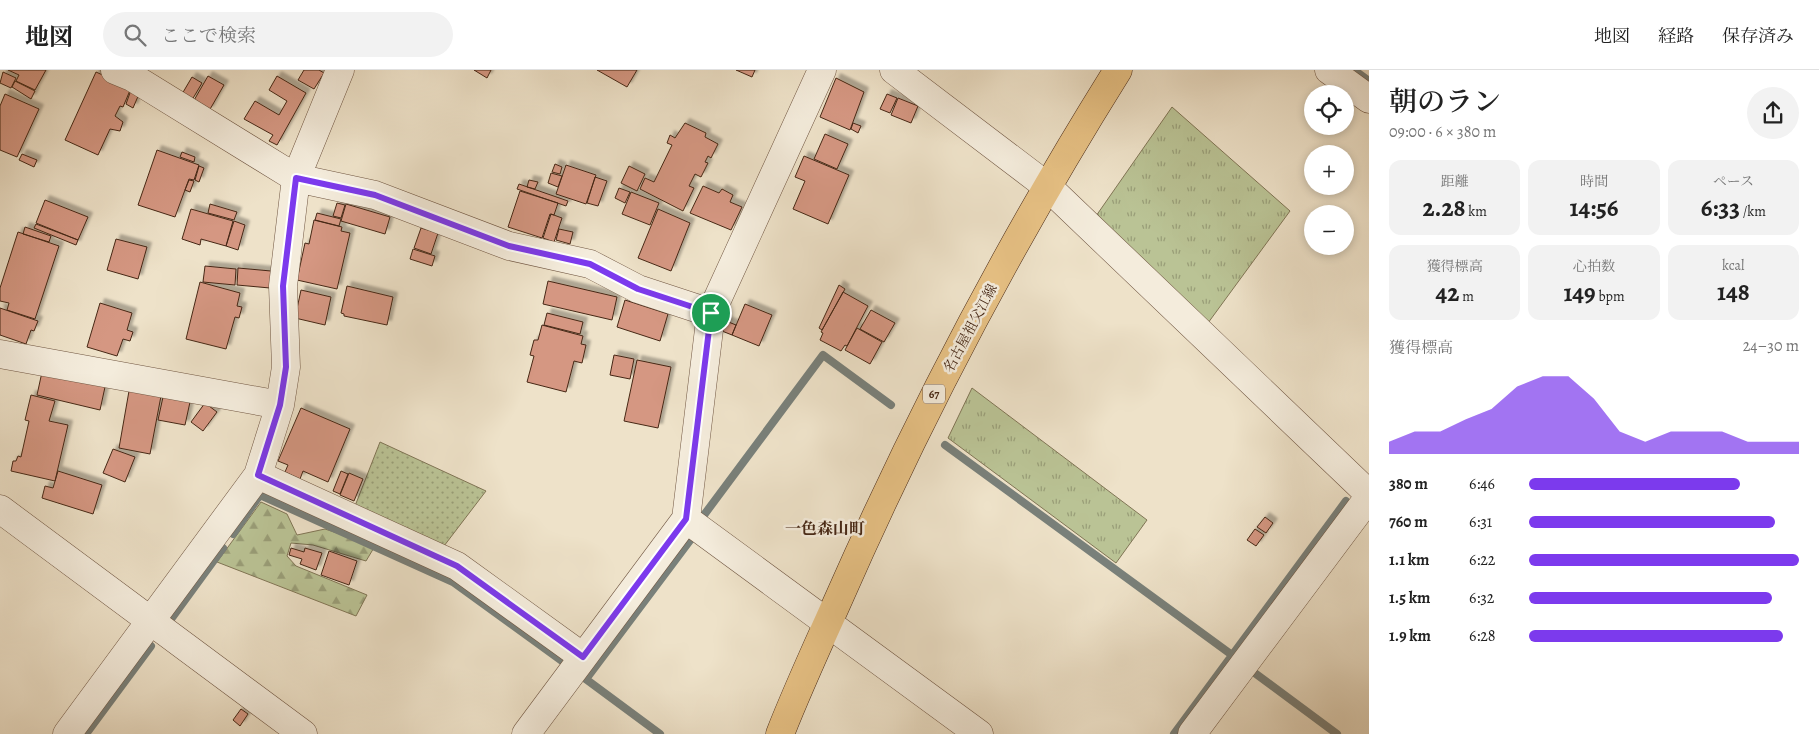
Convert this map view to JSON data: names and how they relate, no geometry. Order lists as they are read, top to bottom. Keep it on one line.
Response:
{"streets":{"main road":["名古屋祖父江線","67"]},"districts":["一色森山町"],"page":{"header":"地図","search":"ここで検索","nav":["地図","経路","保存済み"],"heading":["朝のラン","09:00 · 6 × 380 m"],"map_buttons":["+","−"],"stats":[["距離","2.28 km"],["時間","14:56"],["ペース","6:33 /km"],["獲得標高","42 m"],["心拍数","149 bpm"],["kcal","148"]],"chart":["獲得標高","24–30 m"],"list":[{"name":"380 m","note":"6:46"},{"name":"760 m","note":"6:31"},{"name":"1.1 km","note":"6:22"},{"name":"1.5 km","note":"6:32"},{"name":"1.9 km","note":"6:28"}]}}
